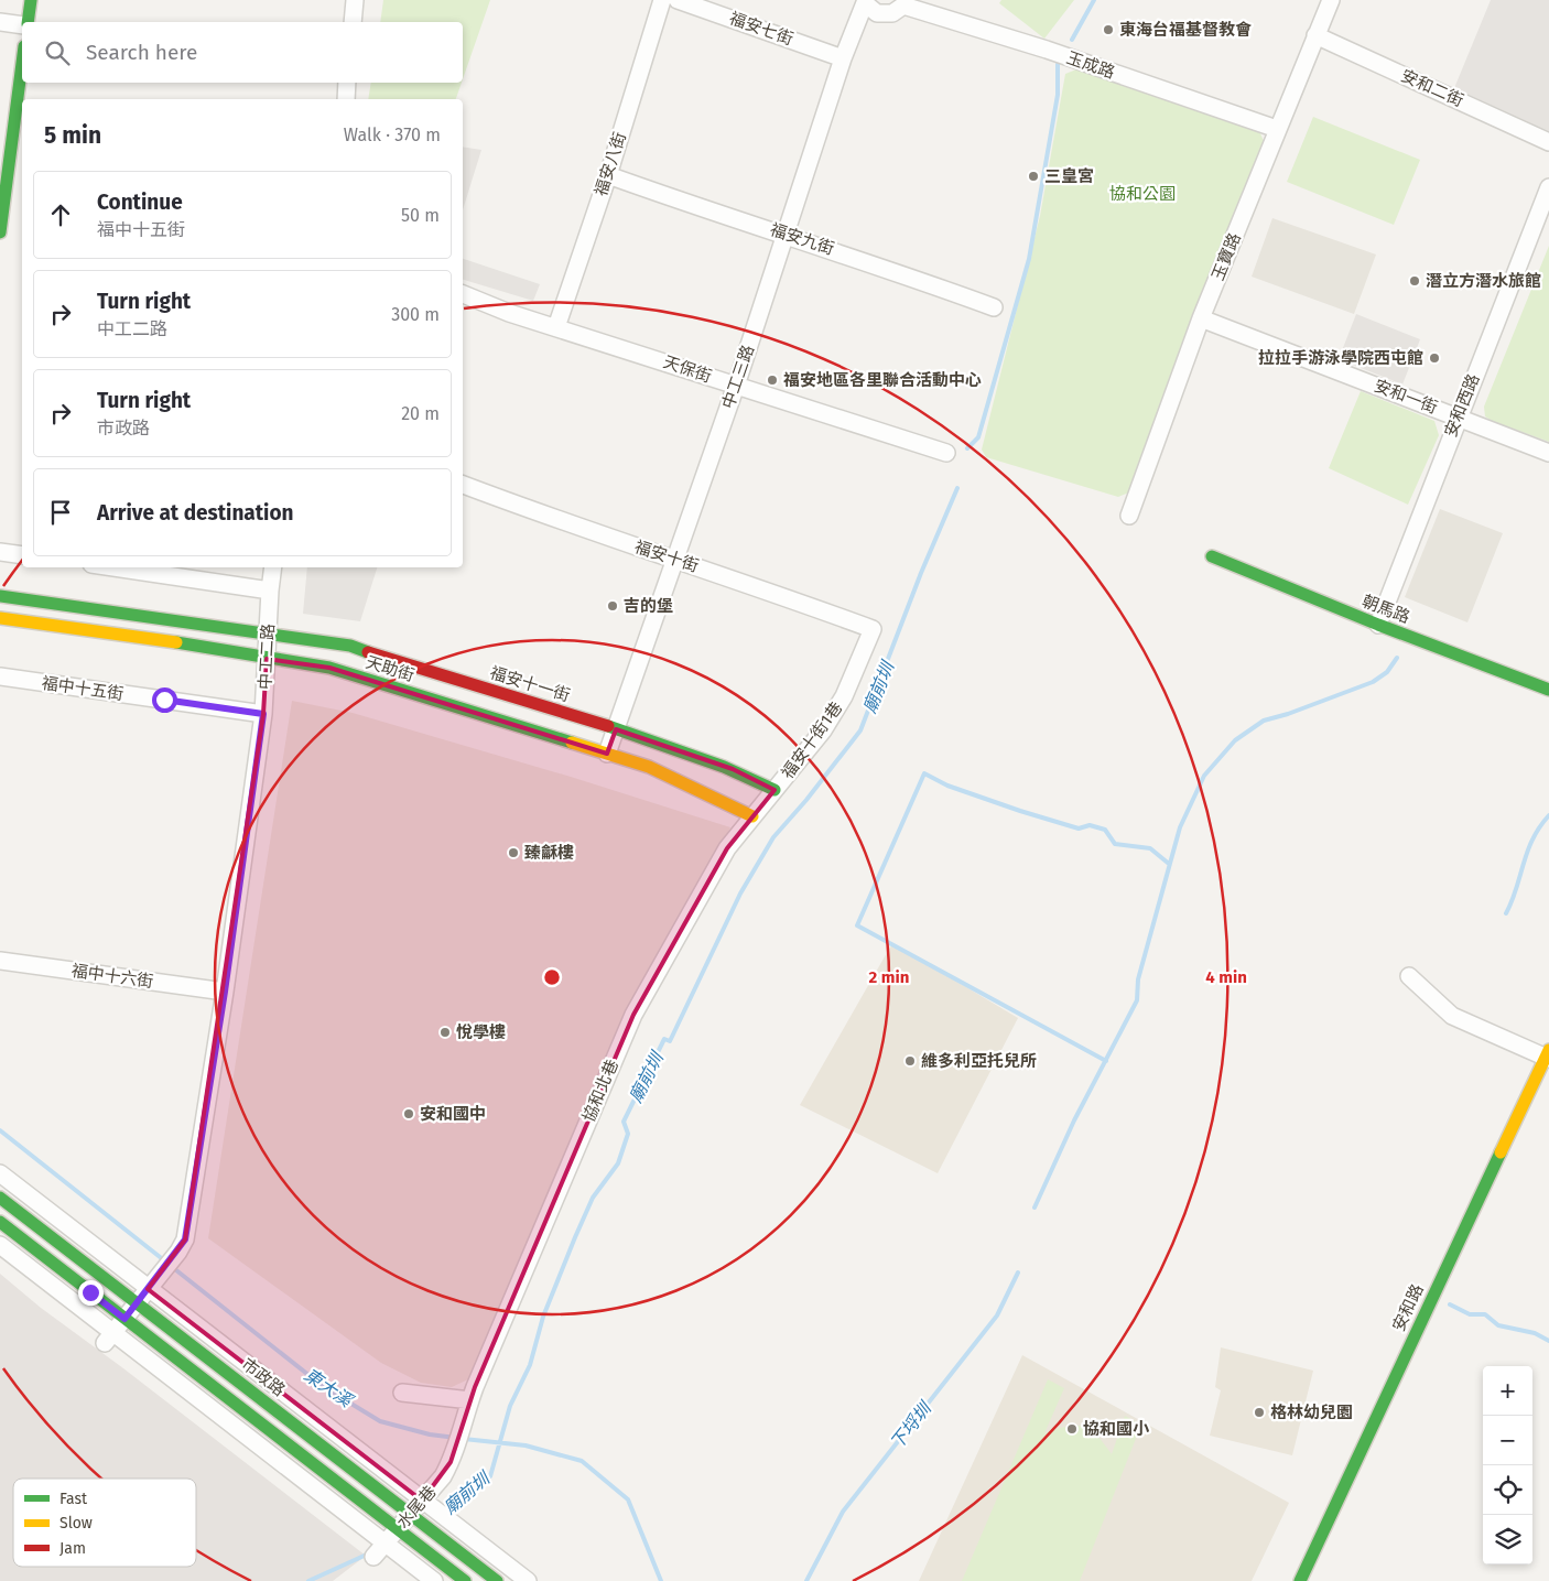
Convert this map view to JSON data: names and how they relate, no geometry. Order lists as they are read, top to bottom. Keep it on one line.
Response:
{"streets":{"street":["福安七街","玉成路","安和二街","福安八街","福安九街","玉寶路","天保街","中工三路","安和一街","安和西路","福安十街","朝馬路","中工二路","天助街","福安十一街","福中十五街","福安十街1巷","福中十六街","協和北巷","安和路","市政路","水尾巷"]},"crossings":[["福安七街","中工三路"],["玉成路","玉寶路"],["玉成路","中工三路"],["安和二街","玉寶路"],["福安八街","福安九街"],["福安八街","天保街"],["福安九街","中工三路"],["玉寶路","安和一街"],["天保街","中工三路"],["中工三路","福安十街"],["中工三路","天助街"],["中工三路","福安十一街"],["安和一街","安和西路"],["安和西路","朝馬路"],["福安十街","福安十街1巷"],["中工二路","天助街"],["中工二路","福安十一街"],["中工二路","福中十五街"],["中工二路","福中十六街"],["中工二路","市政路"],["天助街","協和北巷"],["福安十一街","福安十街1巷"],["福安十一街","協和北巷"],["福安十街1巷","協和北巷"],["協和北巷","水尾巷"],["市政路","水尾巷"]],"water":["廟前圳","東大溪","下埒圳"],"parks":["協和公園"],"places":["東海台福基督教會","三皇宮","潛立方潛水旅館","拉拉手游泳學院西屯館","福安地區各里聯合活動中心","吉的堡","臻龢樓","悅學樓","維多利亞托兒所","安和國中","格林幼兒園","協和國小"],"legend":["Fast","Slow","Jam"],"page":{"search":"Search here","heading":["5 min","Walk · 370 m"],"list":[["Continue","福中十五街","50 m"],["Turn right","中工二路","300 m"],["Turn right","市政路","20 m"],"Arrive at destination"],"map_buttons":["+","−"]},"rings":["2 min","4 min"]}
